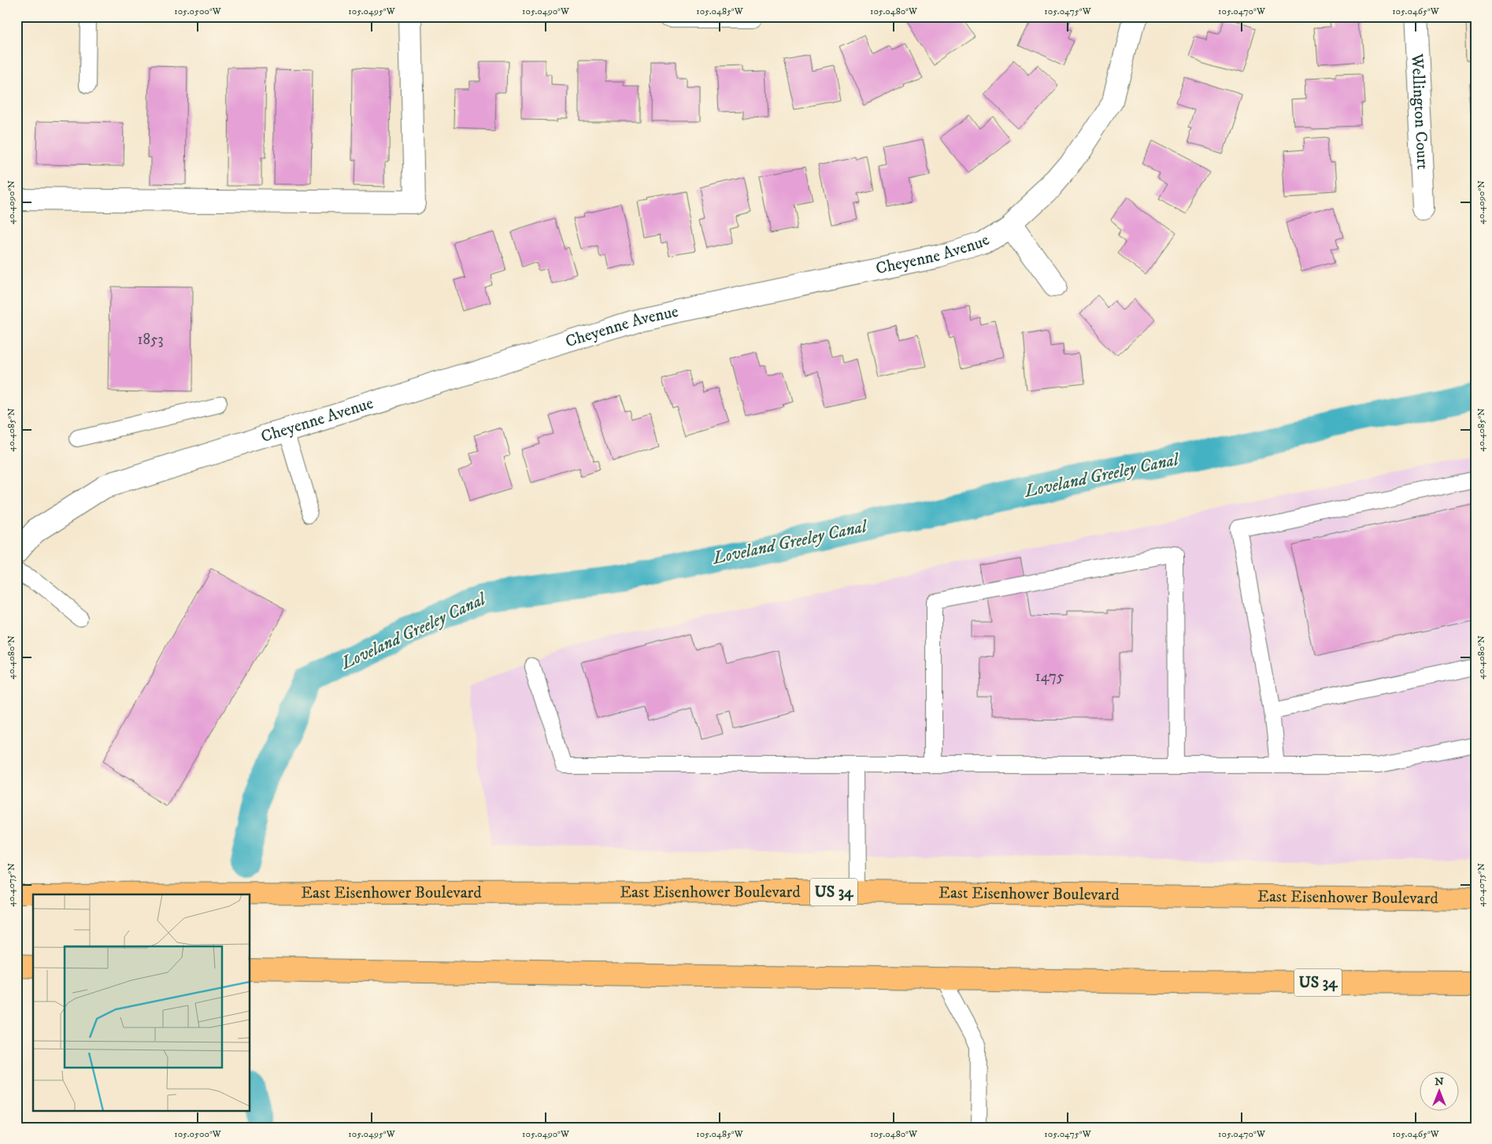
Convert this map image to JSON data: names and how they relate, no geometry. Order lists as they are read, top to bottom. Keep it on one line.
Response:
{"streets":{"highway":["US 34","East Eisenhower Boulevard"],"street":["Wellington Court","Cheyenne Avenue"]},"water":["Loveland Greeley Canal"],"house_numbers":["1853","1475"],"north":"top","coordinates":["105.0500°W","105.0495°W","105.0490°W","105.0485°W","105.0480°W","105.0475°W","105.0470°W","105.0465°W","40.4090°N","40.4085°N","40.4080°N","40.4075°N"]}
